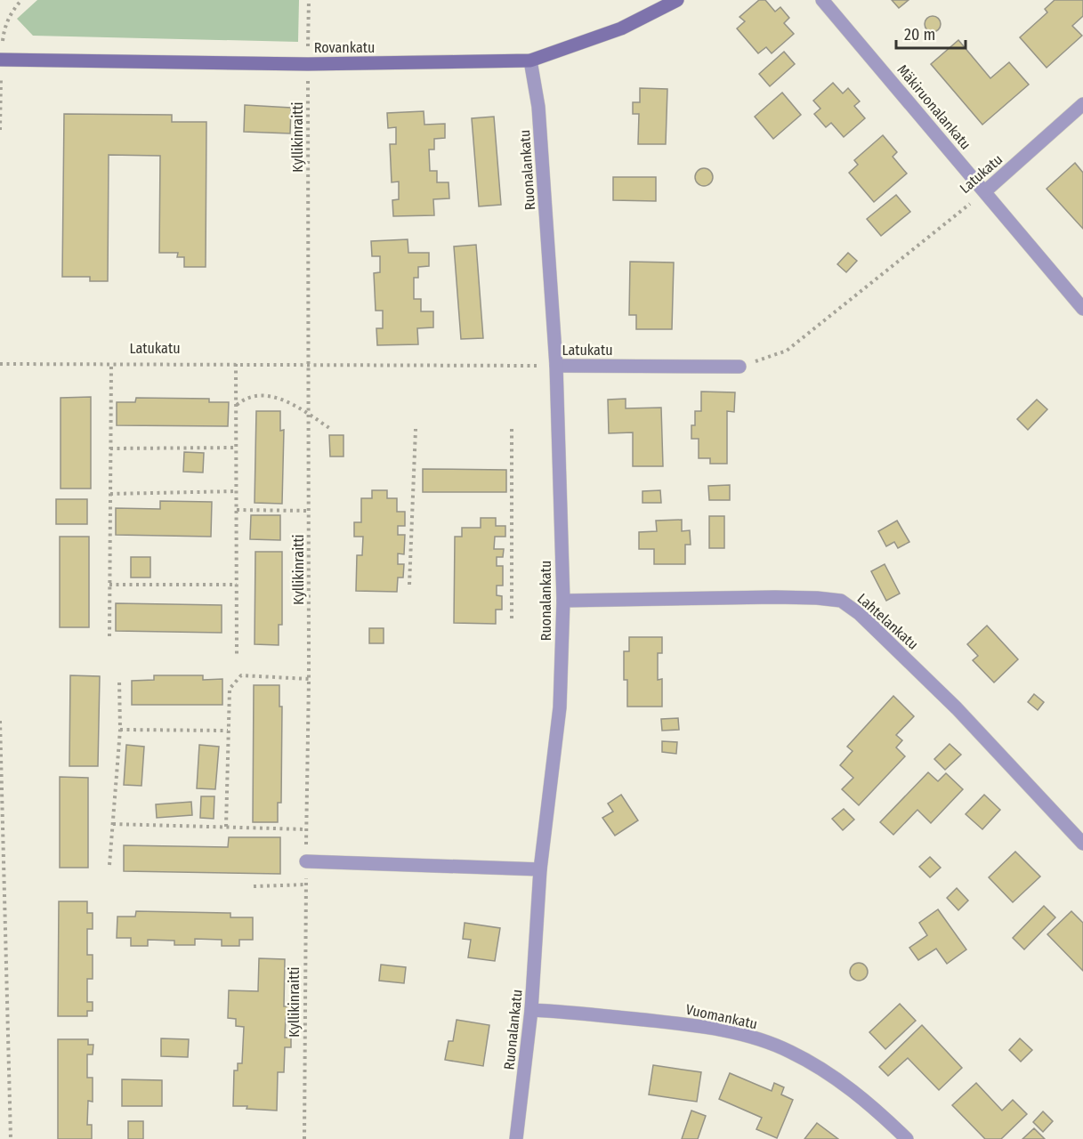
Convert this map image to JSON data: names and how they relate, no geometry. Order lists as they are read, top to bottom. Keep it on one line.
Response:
{"streets":{"street":["Rovankatu","Mäkiruonalankatu","Ruonalankatu","Latukatu","Lahtelankatu","Vuomankatu"],"path":["Kyllikinraitti"]},"crossings":[["Rovankatu","Kyllikinraitti"],["Rovankatu","Ruonalankatu"],["Mäkiruonalankatu","Latukatu"],["Kyllikinraitti","Latukatu"],["Ruonalankatu","Latukatu"],["Ruonalankatu","Lahtelankatu"],["Ruonalankatu","Vuomankatu"]],"scale_bar":"20 m"}
